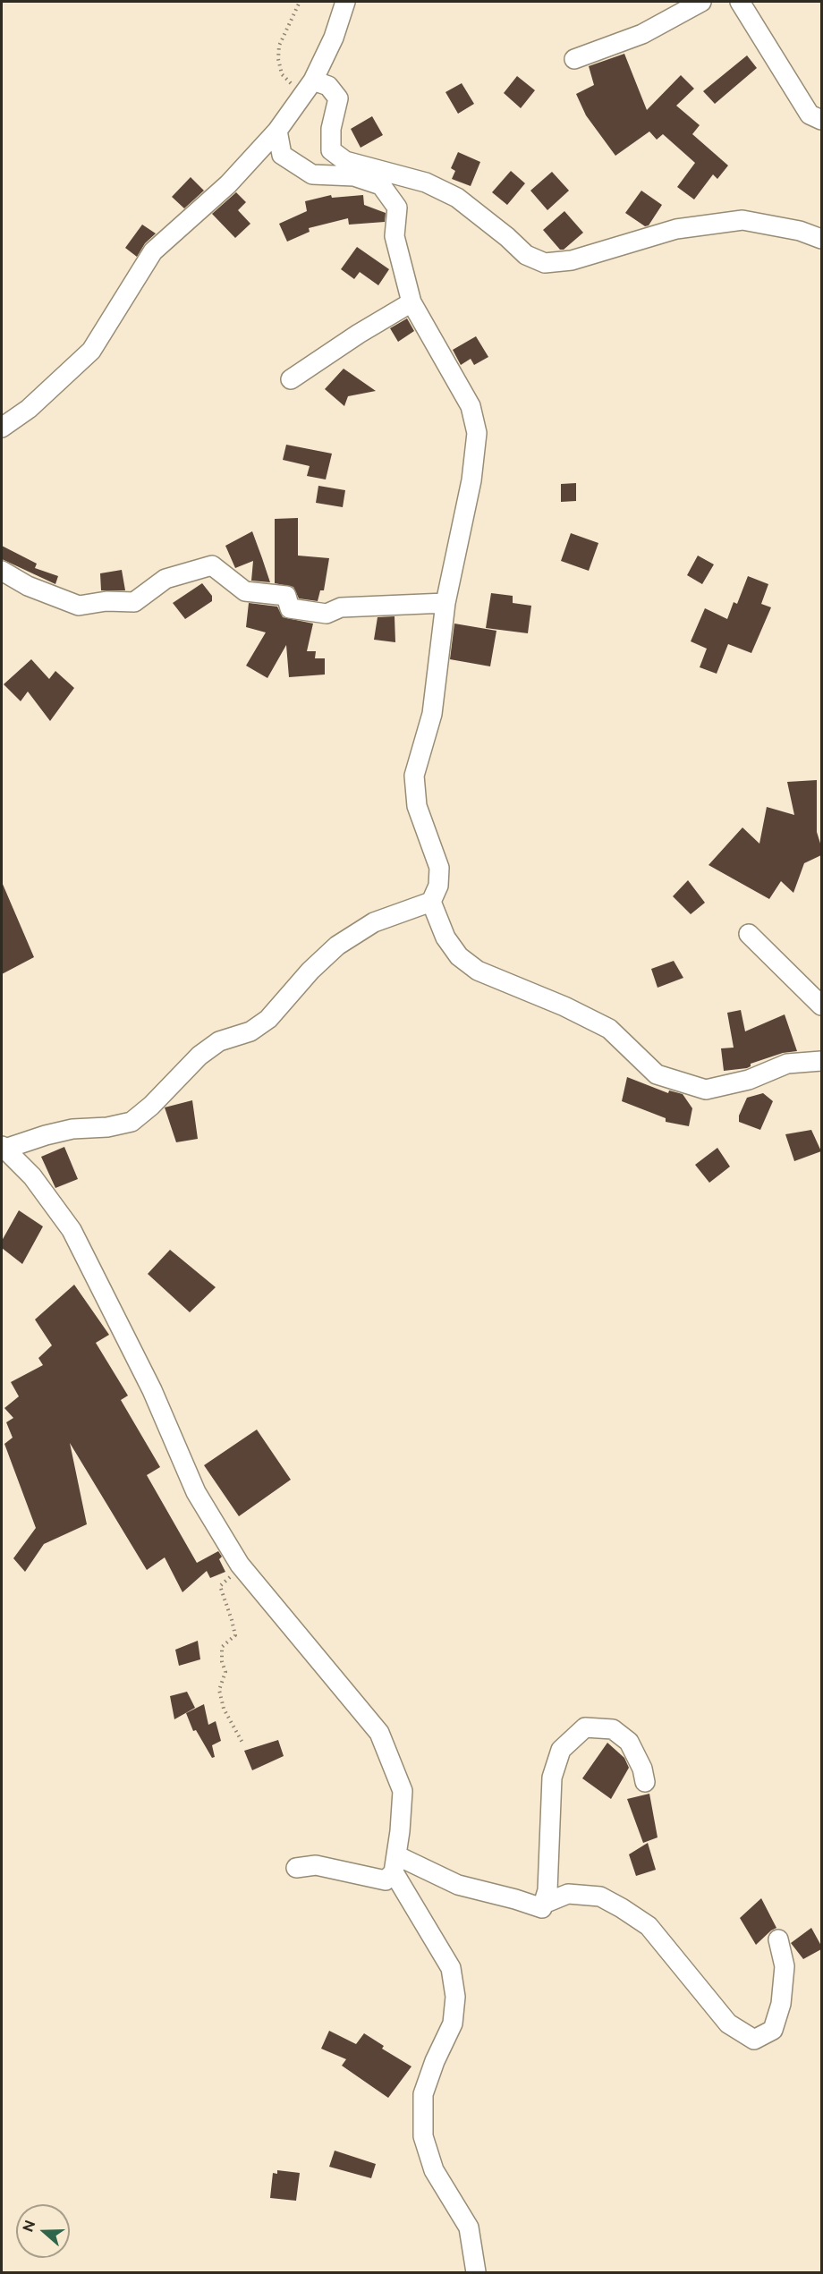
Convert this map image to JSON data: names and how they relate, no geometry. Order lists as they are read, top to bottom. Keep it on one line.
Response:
{"north":"left"}
